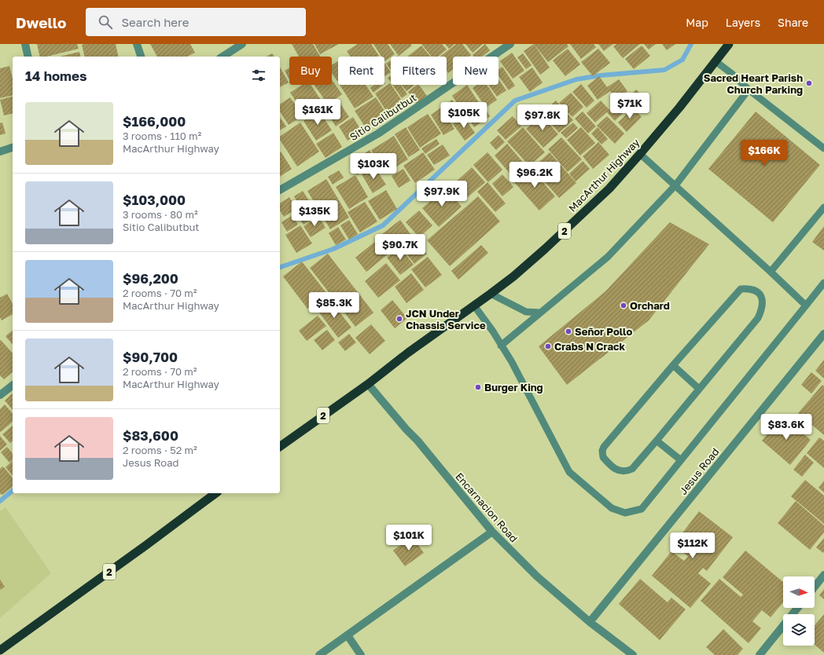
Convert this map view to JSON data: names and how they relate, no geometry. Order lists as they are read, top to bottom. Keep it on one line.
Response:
{"streets":{"highway":["MacArthur Highway","2"],"street":["Sitio Calibutbut","Jesus Road","Encarnacion Road"]},"crossings":[["MacArthur Highway","Encarnacion Road"],["Jesus Road","Encarnacion Road"]],"places":["Sacred Heart Parish Church Parking","Orchard","JCN Under Chassis Service","Señor Pollo","Crabs N Crack","Burger King"],"north":"right","page":{"header":"Dwello","search":"Search here","nav":["Map","Layers","Share"],"chip":["Buy","Rent","Filters","New"],"heading":"14 homes","price":["$71K","$161K","$105K","$97.8K","$166K","$103K","$96.2K","$97.9K","$135K","$90.7K","$85.3K","$83.6K","$101K","$112K"],"list":[{"name":"$166,000","note":"3 rooms · 110 m² · MacArthur Highway"},{"name":"$103,000","note":"3 rooms · 80 m² · Sitio Calibutbut"},{"name":"$96,200","note":"2 rooms · 70 m² · MacArthur Highway"},{"name":"$90,700","note":"2 rooms · 70 m² · MacArthur Highway"},{"name":"$83,600","note":"2 rooms · 52 m² · Jesus Road"}]}}
